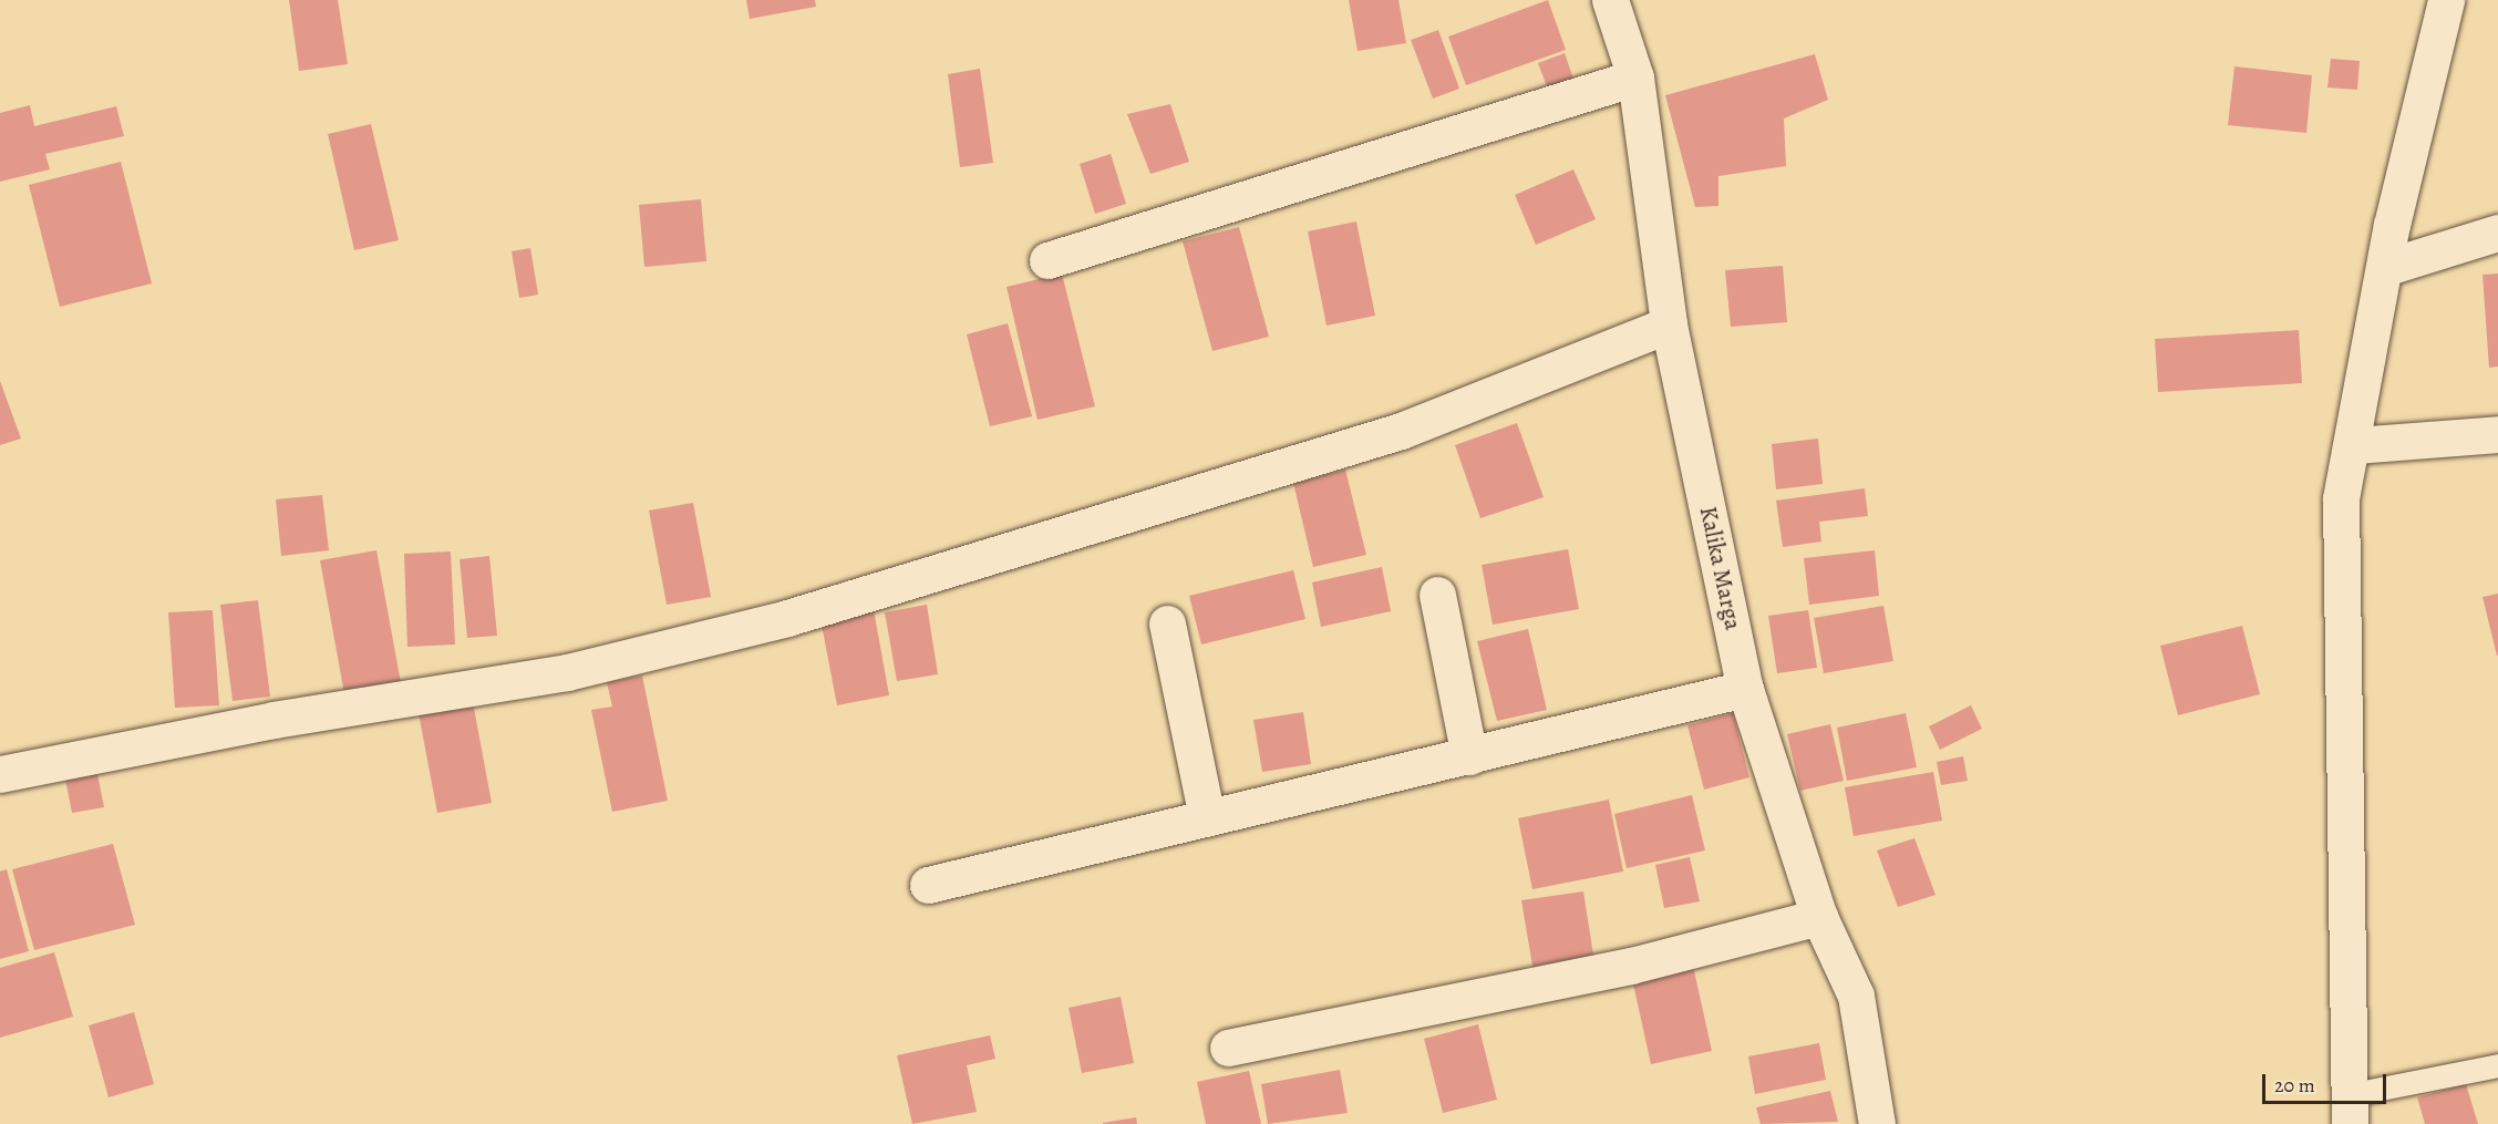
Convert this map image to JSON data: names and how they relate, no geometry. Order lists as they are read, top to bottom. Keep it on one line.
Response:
{"streets":{"street":["Kalika Marga"]},"scale_bar":"20 m"}
